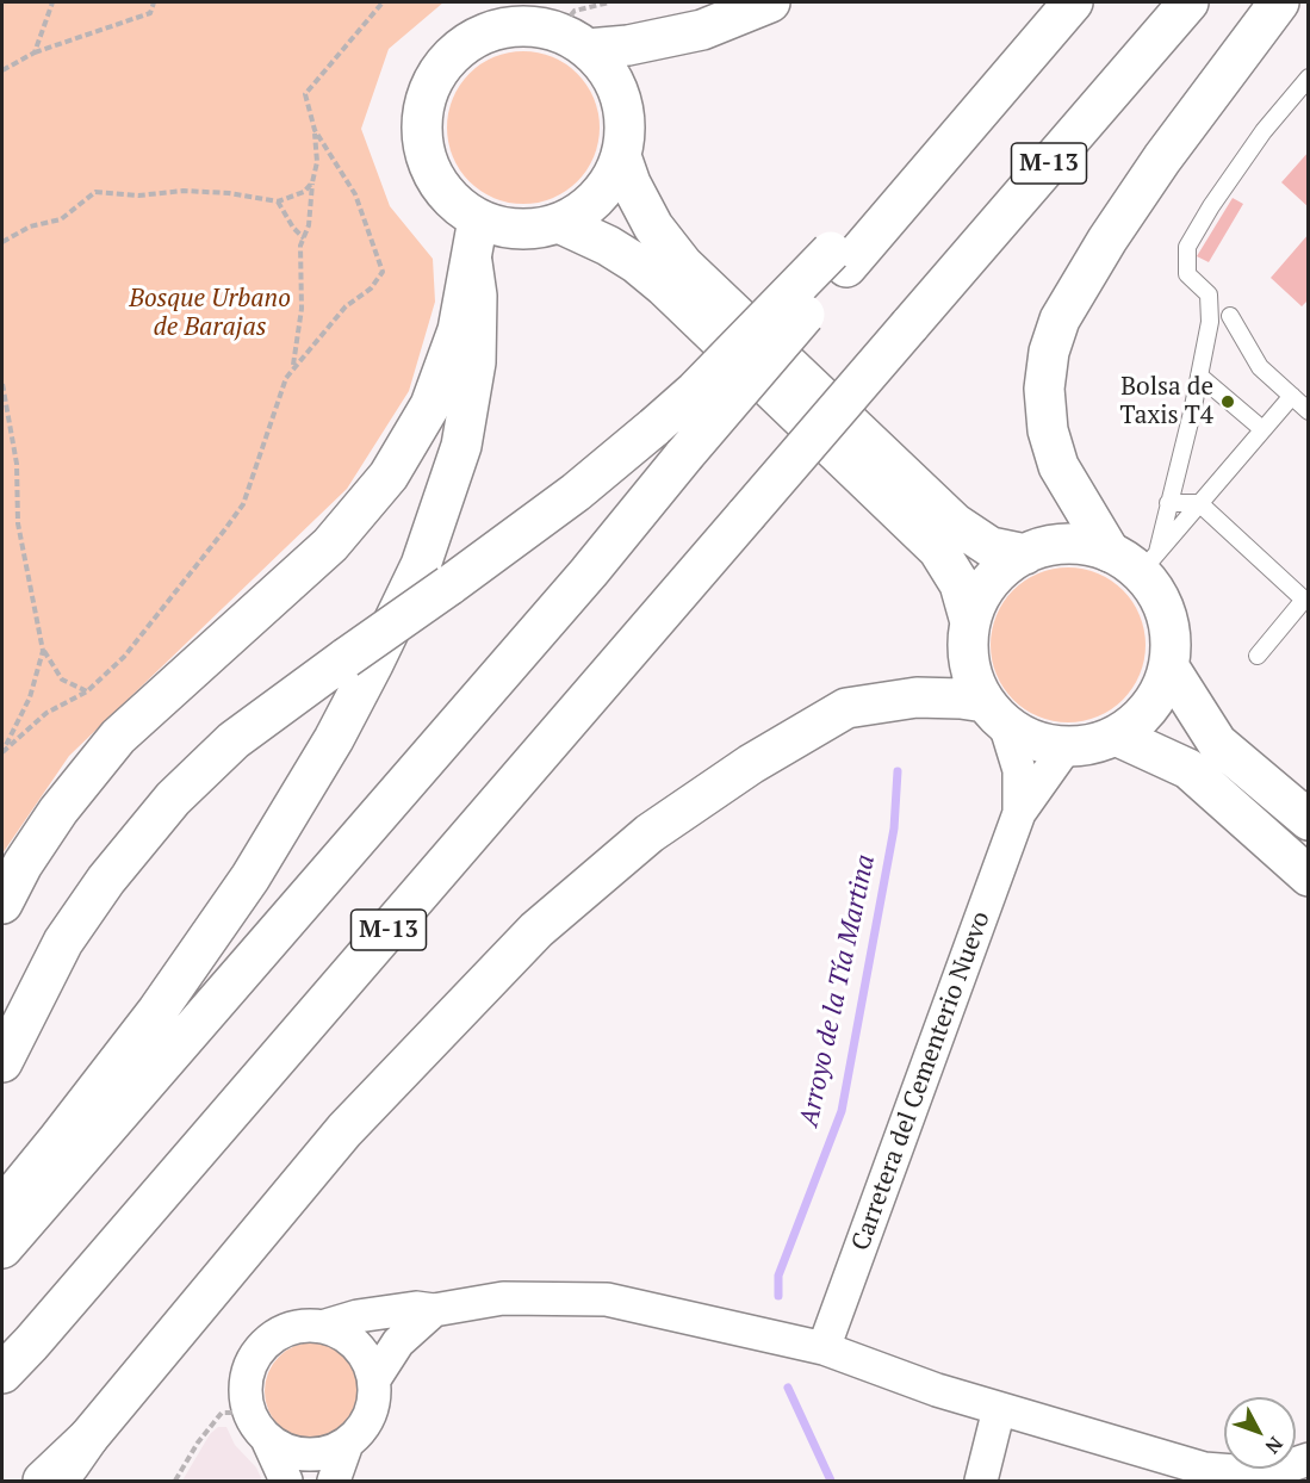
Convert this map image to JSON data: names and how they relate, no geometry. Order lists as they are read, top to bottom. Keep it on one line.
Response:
{"streets":{"main road":["M-13"],"street":["Carretera del Cementerio Nuevo"]},"water":["Arroyo de la Tía Martina"],"parks":["Bosque Urbano de Barajas"],"places":["Bolsa de Taxis T4"],"north":"bottom right"}
